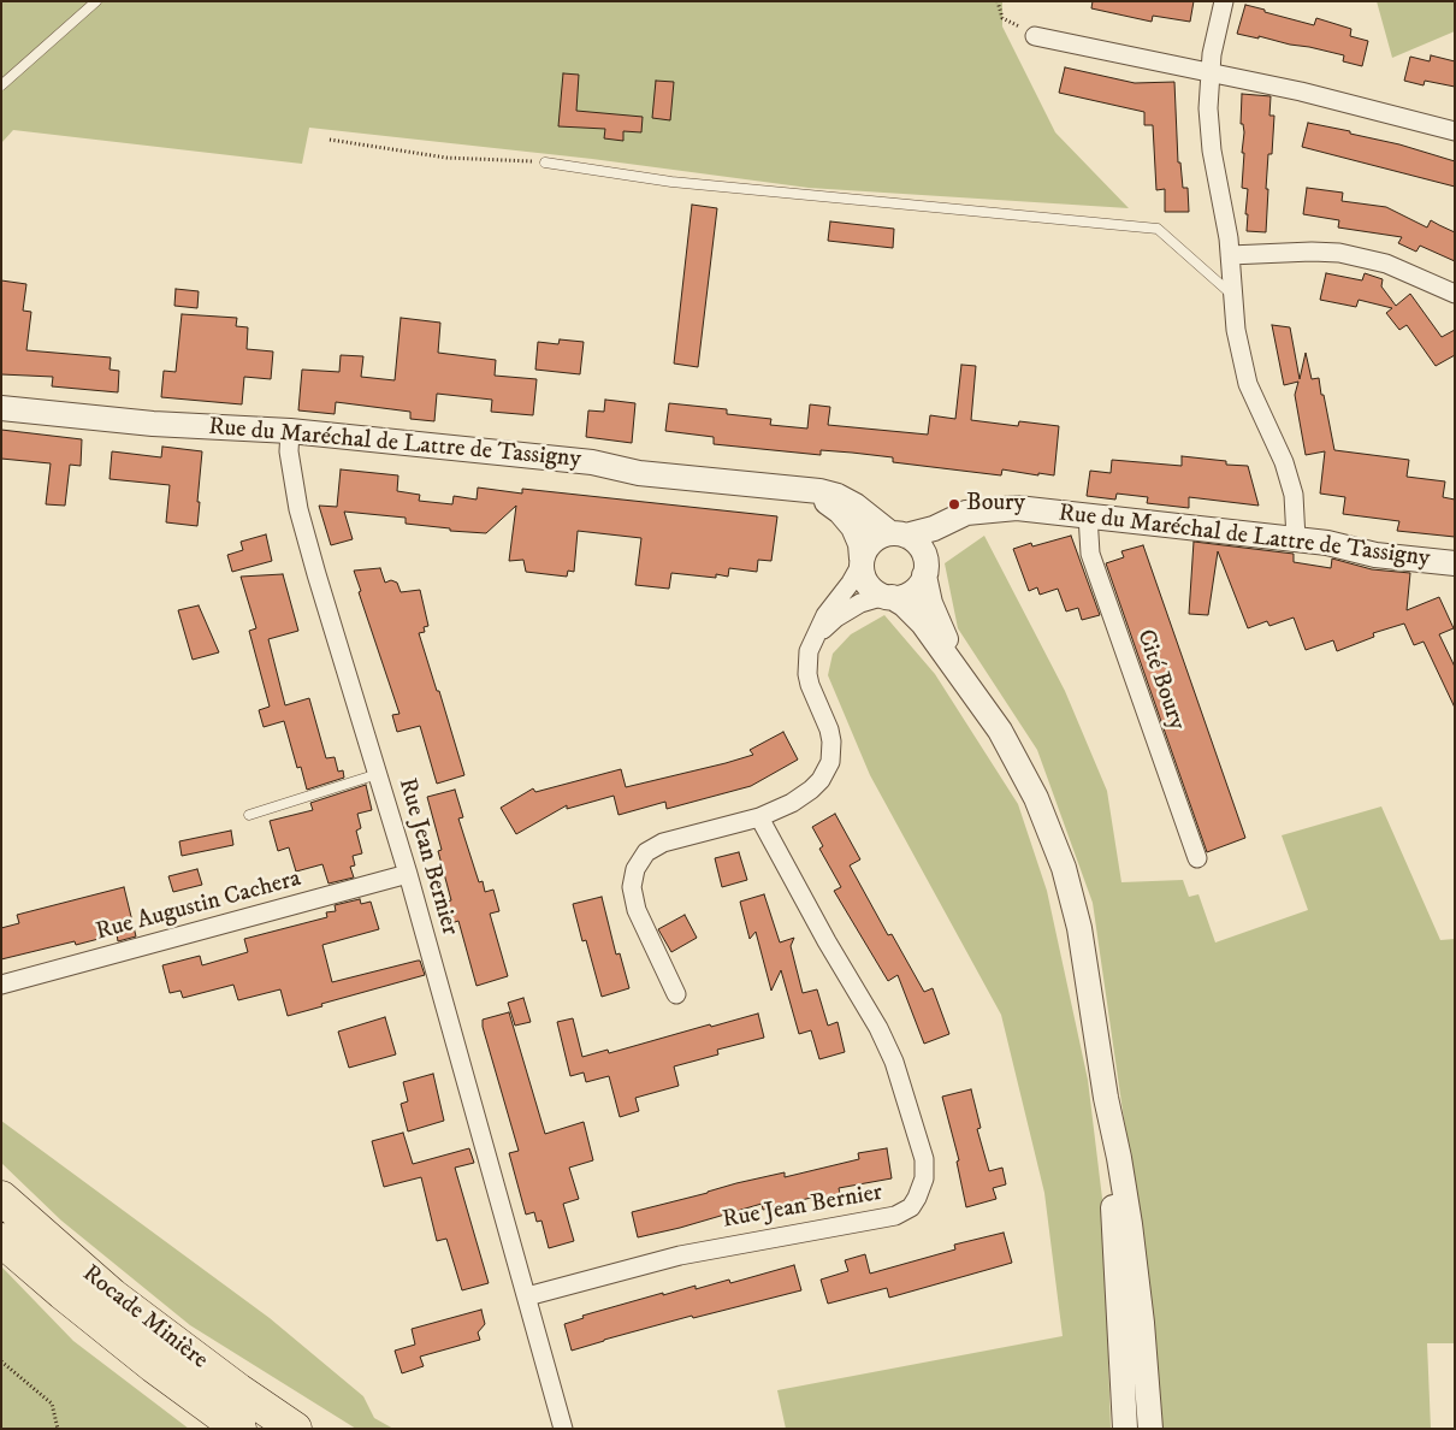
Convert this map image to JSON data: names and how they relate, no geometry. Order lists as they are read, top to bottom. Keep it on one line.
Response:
{"streets":{"highway":["Rocade Minière"],"street":["Rue du Maréchal de Lattre de Tassigny","Cité Boury","Rue Jean Bernier","Rue Augustin Cachera"]},"crossings":[["Rue du Maréchal de Lattre de Tassigny","Cité Boury"],["Rue du Maréchal de Lattre de Tassigny","Rue Jean Bernier"],["Rue Jean Bernier","Rue Augustin Cachera"]],"places":["Boury"]}
